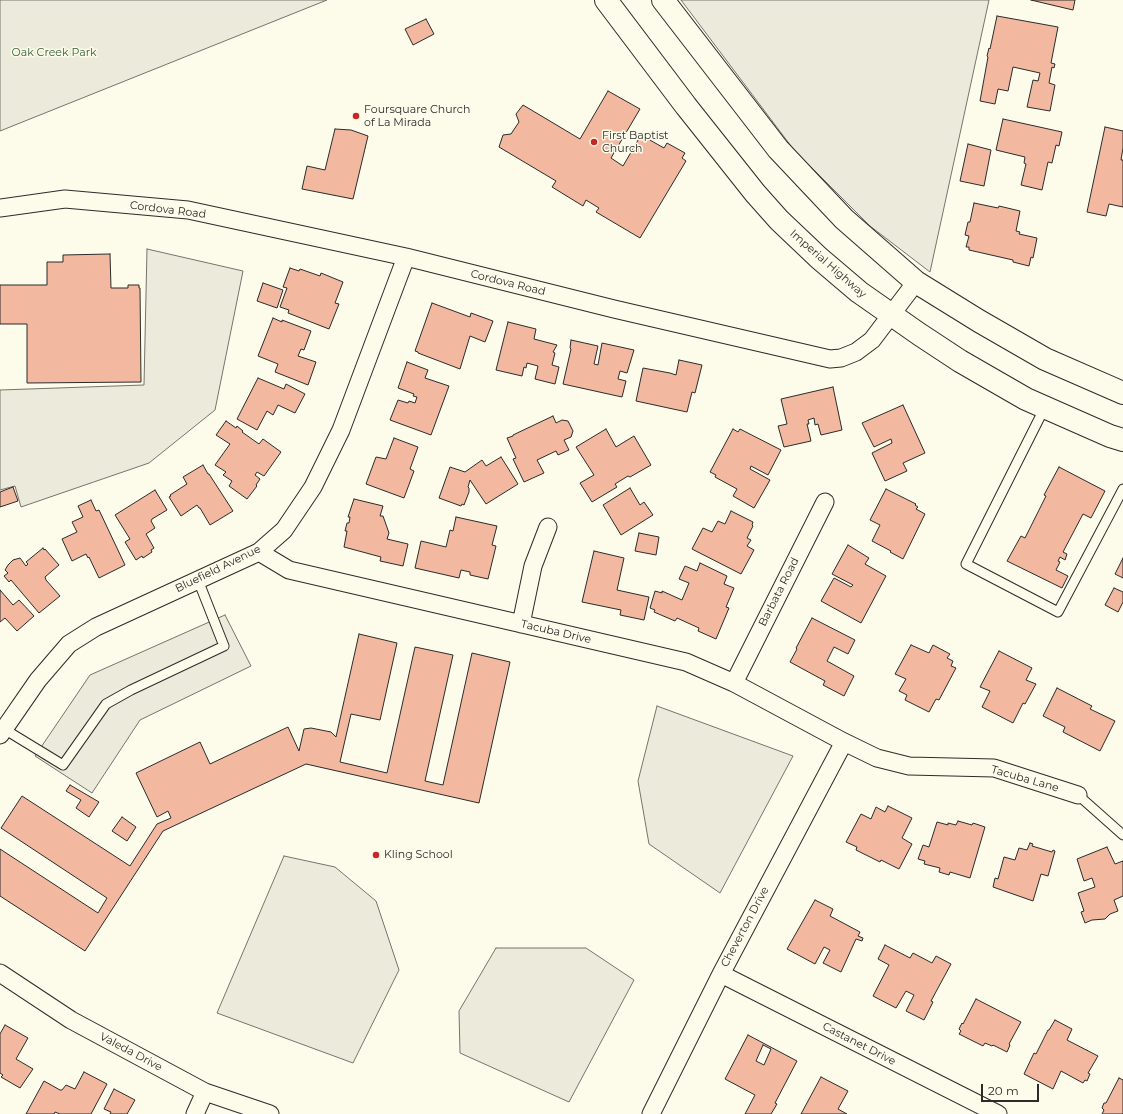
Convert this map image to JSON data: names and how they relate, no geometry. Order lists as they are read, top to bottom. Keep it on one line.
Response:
{"streets":{"main road":["Imperial Highway"],"street":["Cordova Road","Bluefield Avenue","Barbata Road","Tacuba Drive","Tacuba Lane","Cheverton Drive","Castanet Drive","Valeda Drive"]},"crossings":[["Cordova Road","Imperial Highway"],["Cordova Road","Bluefield Avenue"],["Bluefield Avenue","Tacuba Drive"],["Barbata Road","Tacuba Drive"],["Tacuba Drive","Tacuba Lane"],["Tacuba Drive","Cheverton Drive"],["Tacuba Lane","Cheverton Drive"],["Cheverton Drive","Castanet Drive"]],"parks":["Oak Creek Park"],"places":["Foursquare Church of La Mirada","First Baptist Church","Kling School"],"scale_bar":"20 m"}
